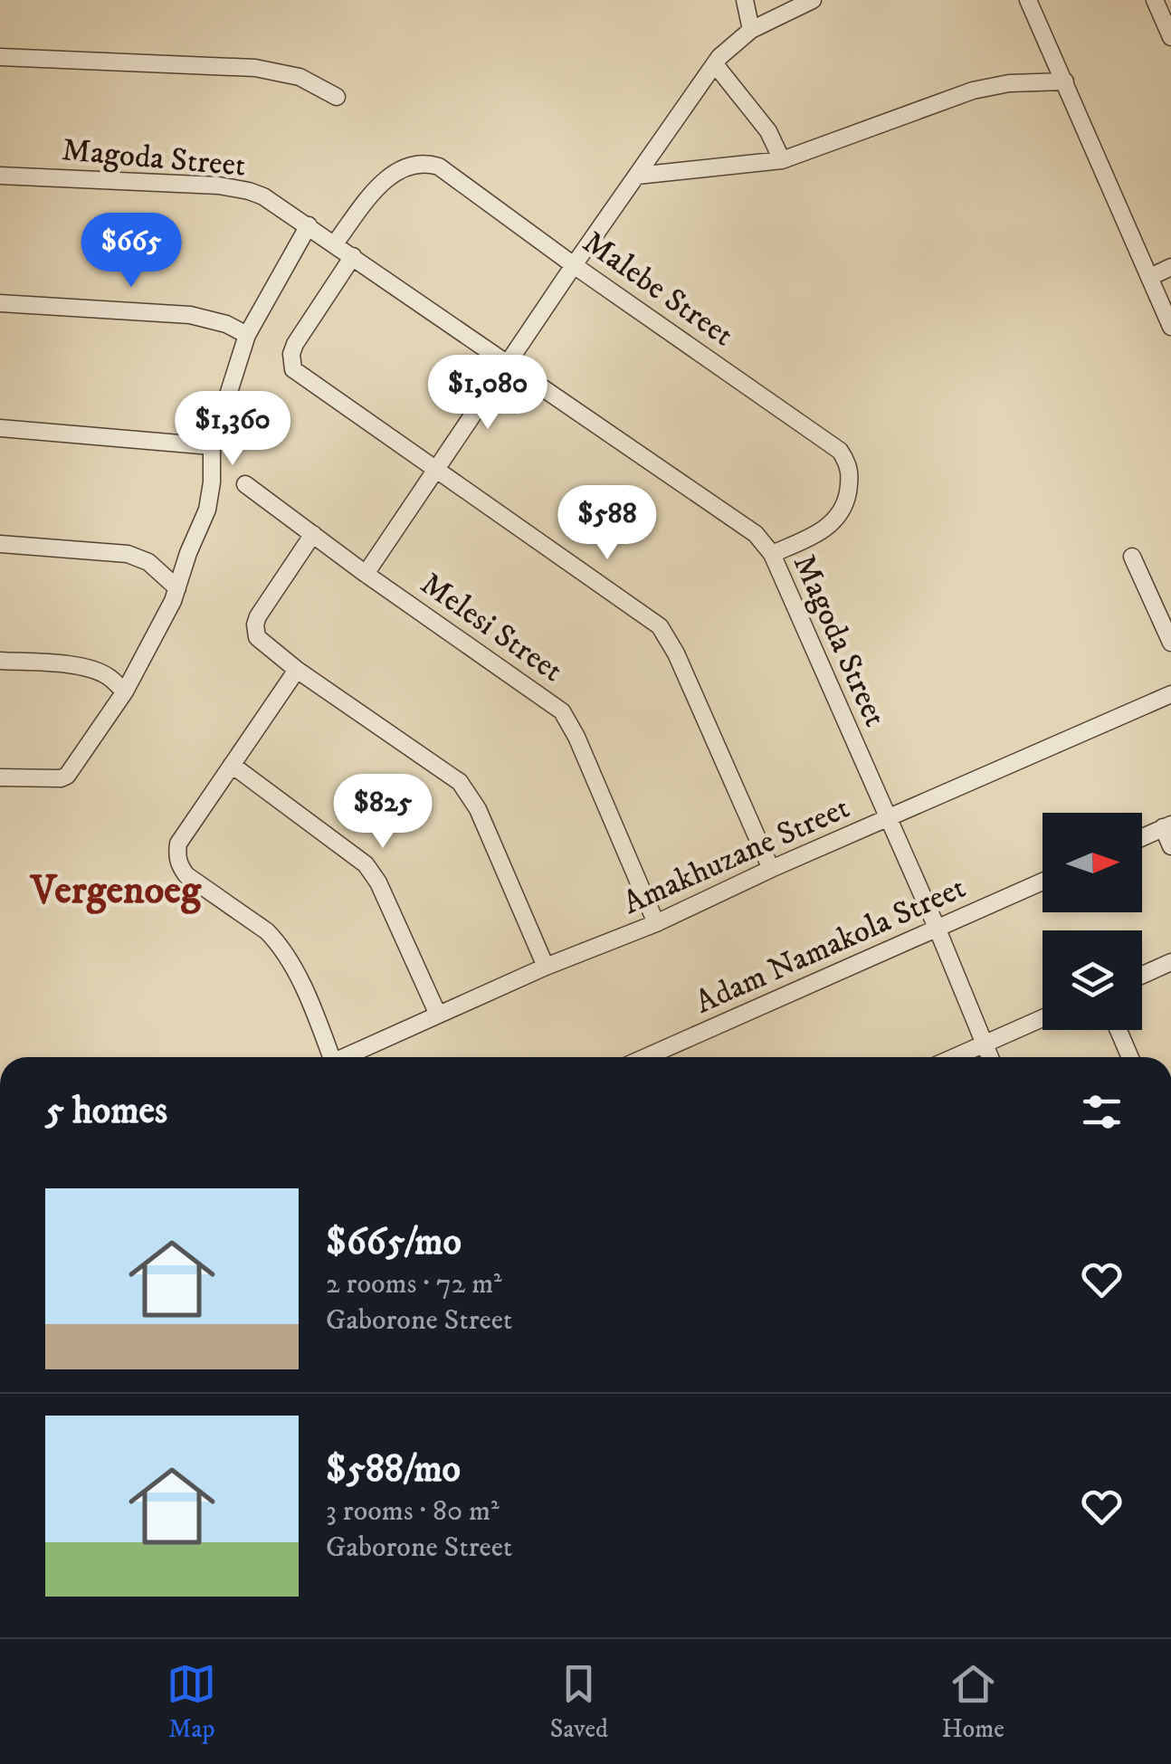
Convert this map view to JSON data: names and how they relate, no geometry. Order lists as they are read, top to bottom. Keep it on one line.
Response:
{"streets":{"street":["Magoda Street","Malebe Street","Melesi Street","Amakhuzane Street","Adam Namakola Street"]},"crossings":[["Magoda Street","Malebe Street"],["Magoda Street","Amakhuzane Street"],["Magoda Street","Adam Namakola Street"],["Melesi Street","Amakhuzane Street"]],"districts":["Vergenoeg"],"north":"right","page":{"price":["$665","$1,080","$1,360","$588","$825"],"heading":"5 homes","list":[{"name":"$665/mo","note":"2 rooms · 72 m² · Gaborone Street"},{"name":"$588/mo","note":"3 rooms · 80 m² · Gaborone Street"}],"tabs":["Map","Saved","Home"]}}
